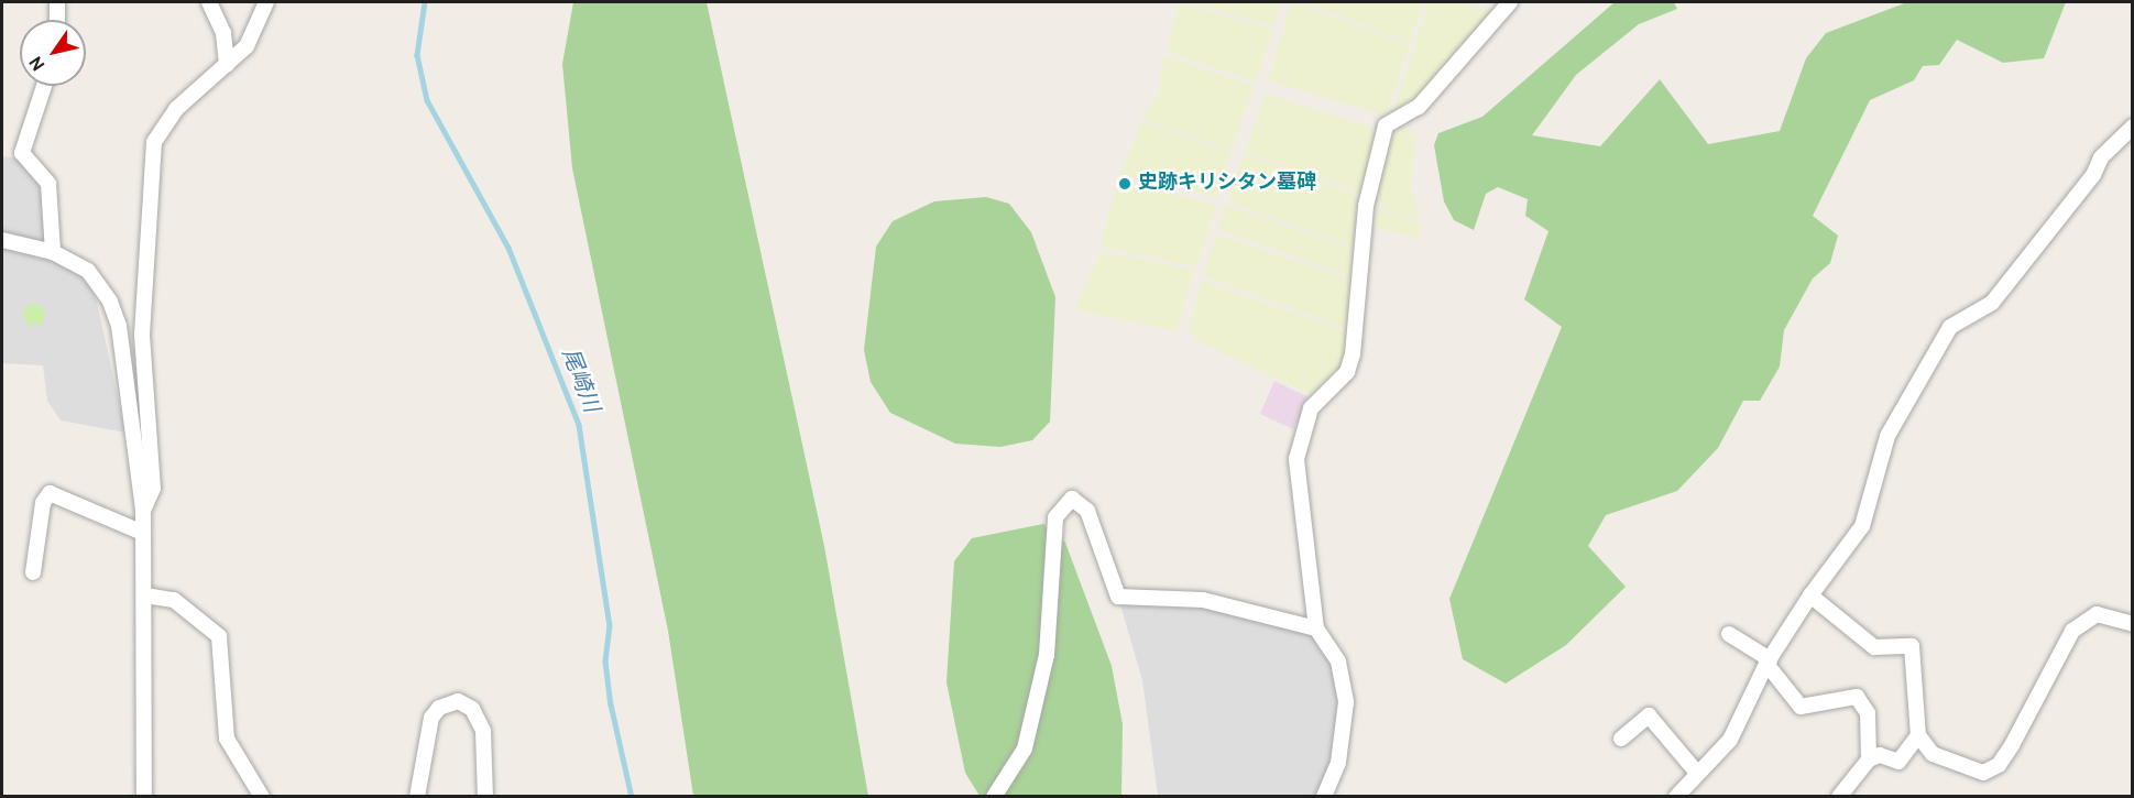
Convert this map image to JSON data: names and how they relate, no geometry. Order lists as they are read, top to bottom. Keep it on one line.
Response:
{"water":["尾崎川"],"places":["史跡キリシタン墓碑"],"north":"bottom left"}
